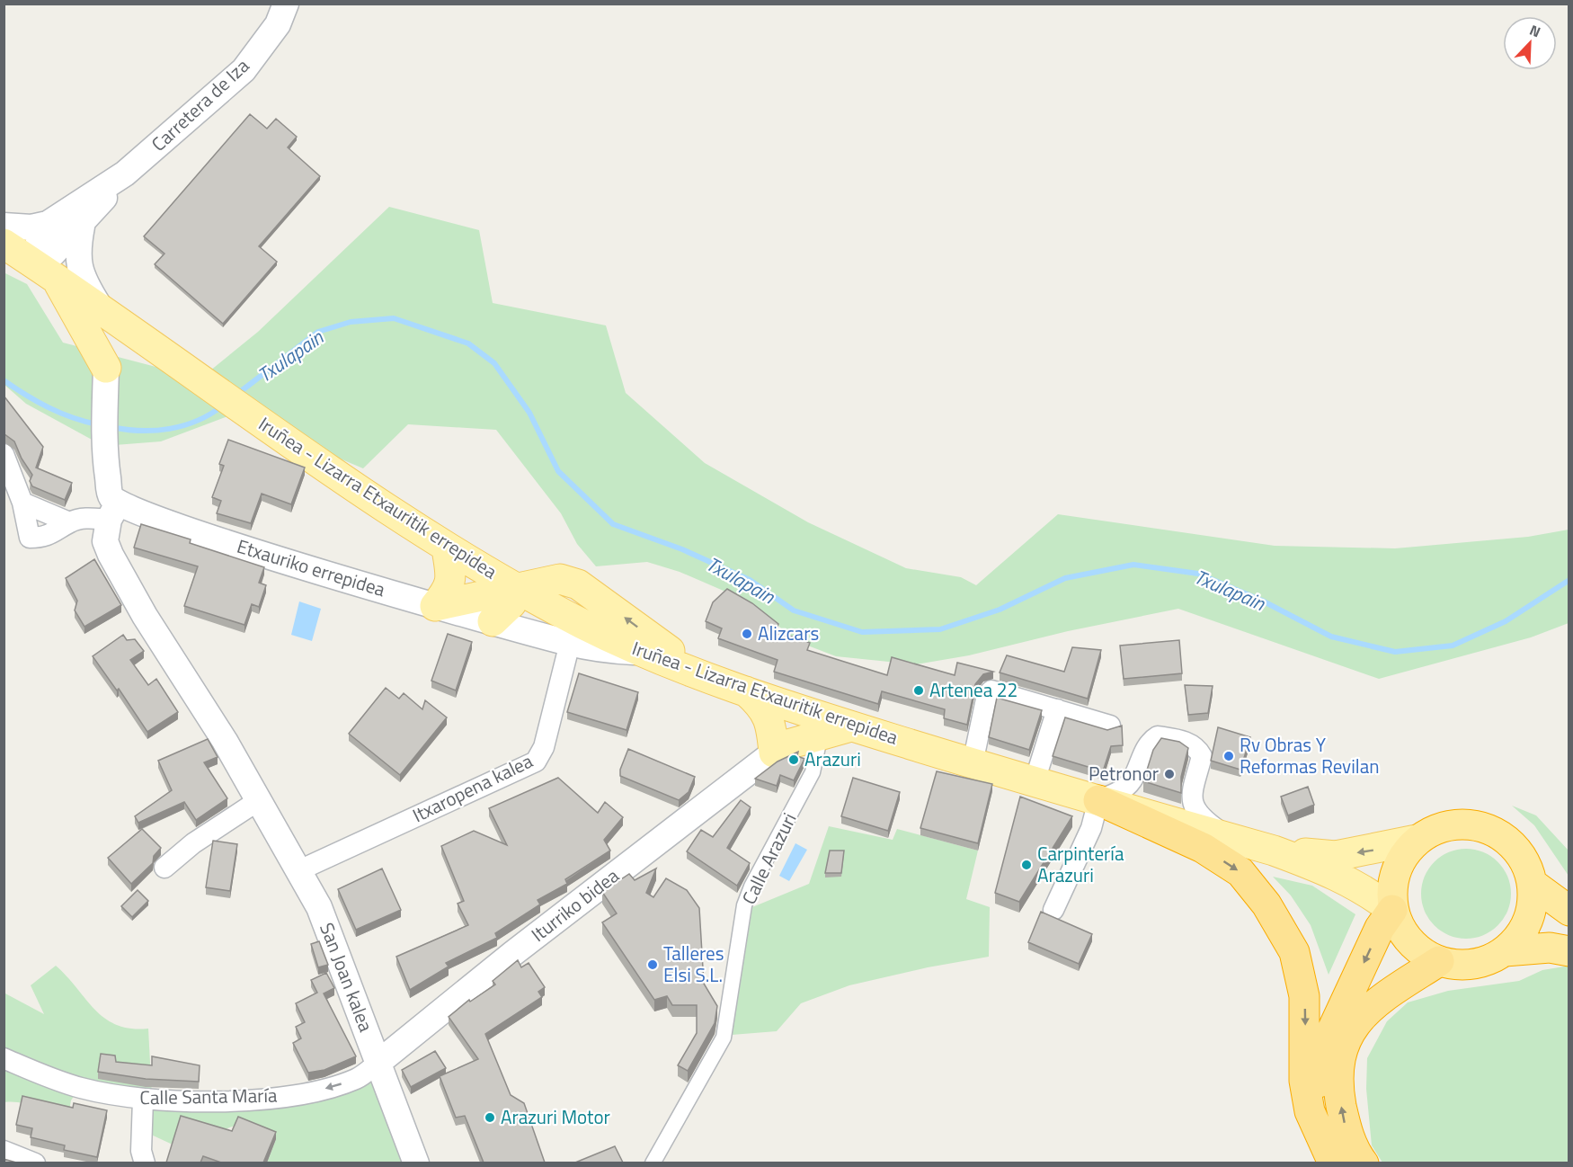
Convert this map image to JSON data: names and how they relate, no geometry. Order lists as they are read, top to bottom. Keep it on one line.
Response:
{"streets":{"main road":["Iruñea - Lizarra Etxauritik errepidea"],"street":["Carretera de Iza","Etxauriko errepidea","Itxaropena kalea","Calle Arazuri","Iturriko bidea","San Joan kalea","Calle Santa María"]},"crossings":[["Carretera de Iza","Iruñea - Lizarra Etxauritik errepidea"],["Iruñea - Lizarra Etxauritik errepidea","Etxauriko errepidea"],["Etxauriko errepidea","Itxaropena kalea"],["Etxauriko errepidea","San Joan kalea"],["Itxaropena kalea","San Joan kalea"],["Iturriko bidea","San Joan kalea"],["Iturriko bidea","Calle Santa María"],["San Joan kalea","Calle Santa María"]],"one_way":["Calle Santa María"],"water":["Txulapain"],"places":["Alizcars","Artenea 22","Rv Obras Y Reformas Revilan","Arazuri","Petronor","Carpintería Arazuri","Talleres Elsi S.L.","Arazuri Motor"],"north":"top right"}
